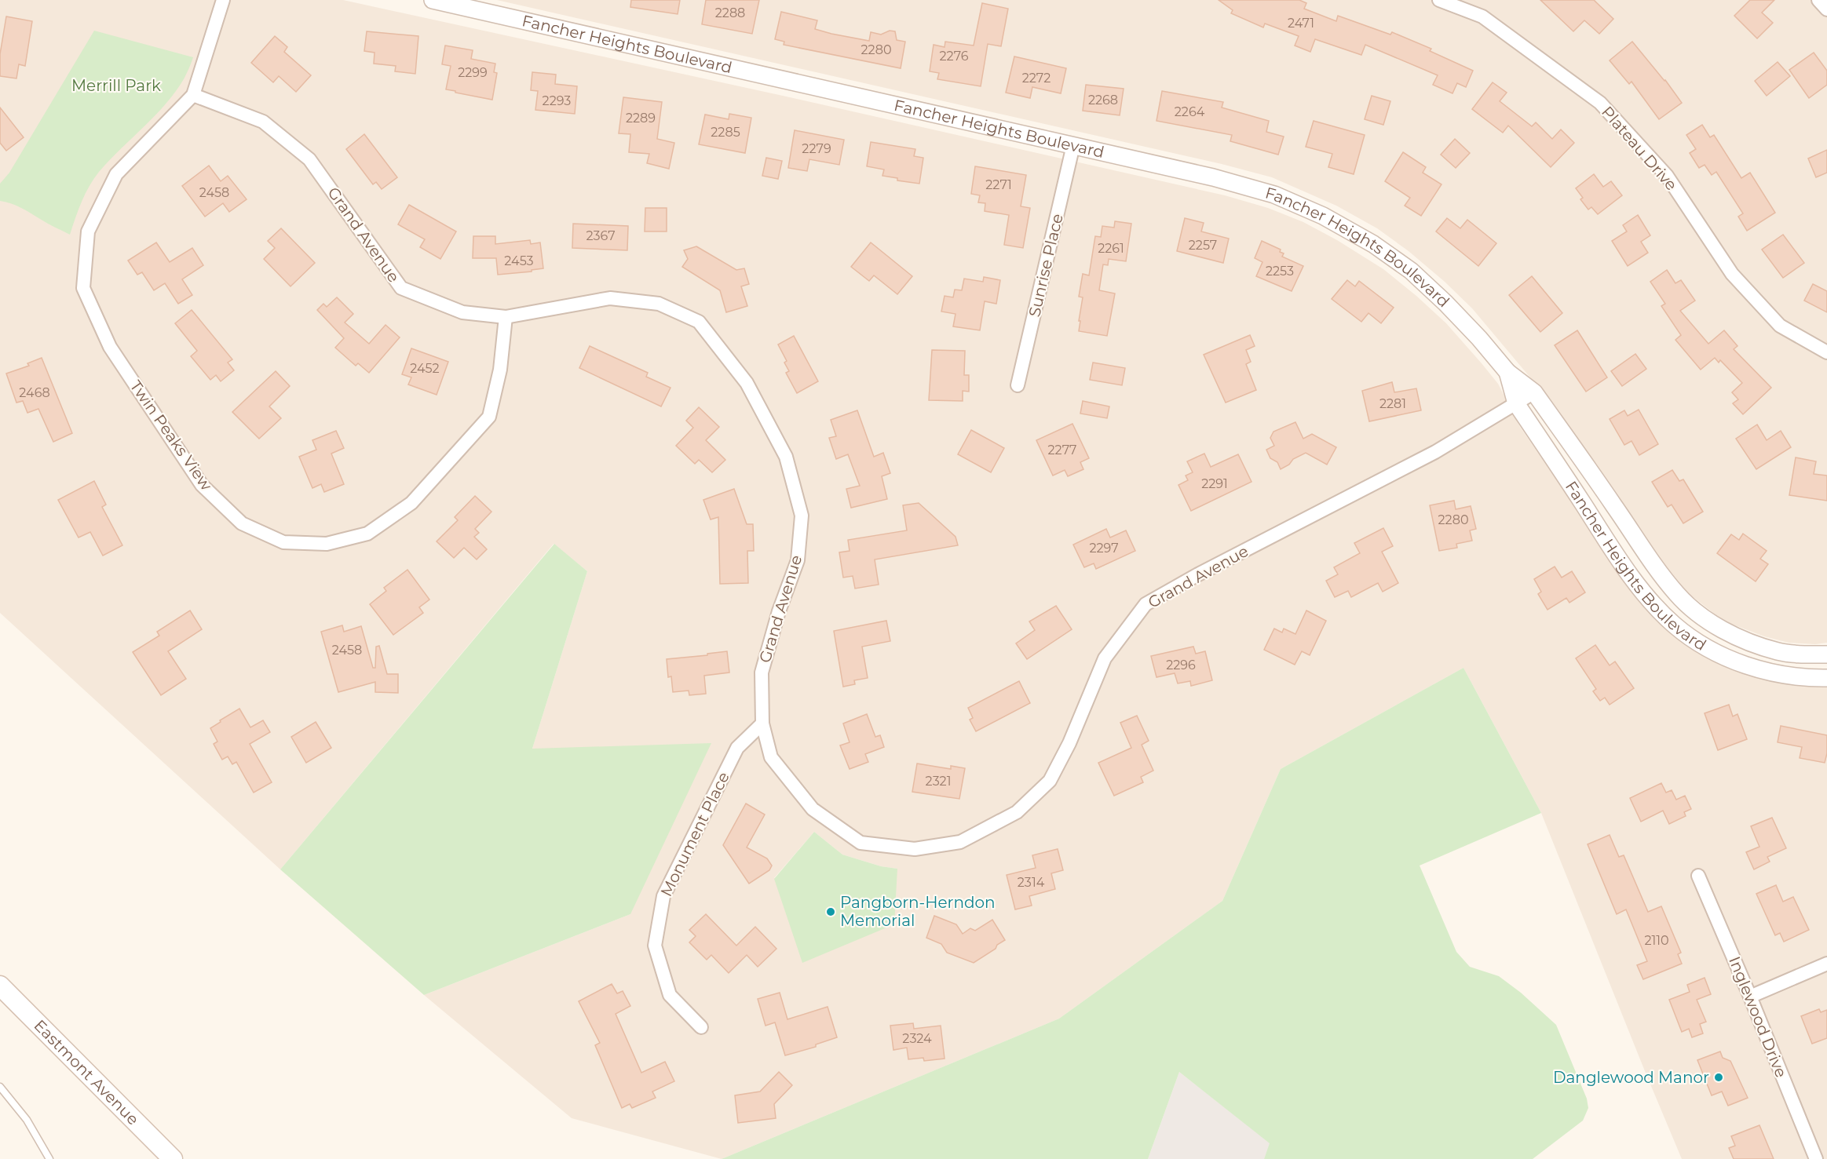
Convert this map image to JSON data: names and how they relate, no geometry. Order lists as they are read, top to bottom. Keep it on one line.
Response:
{"streets":{"main road":["Eastmont Avenue"],"street":["Fancher Heights Boulevard","Plateau Drive","Grand Avenue","Sunrise Place","Twin Peaks View","Monument Place","Inglewood Drive"]},"crossings":[["Fancher Heights Boulevard","Grand Avenue"],["Fancher Heights Boulevard","Sunrise Place"],["Grand Avenue","Twin Peaks View"],["Grand Avenue","Monument Place"]],"parks":["Merrill Park"],"places":["Pangborn-Herndon Memorial","Danglewood Manor"],"house_numbers":["2288","2471","2280","2276","2299","2272","2268","2293","2264","2289","2285","2279","2271","2458","2367","2257","2261","2453","2253","2452","2468","2281","2277","2291","2280","2297","2458","2296","2321","2314","2110","2324"]}
